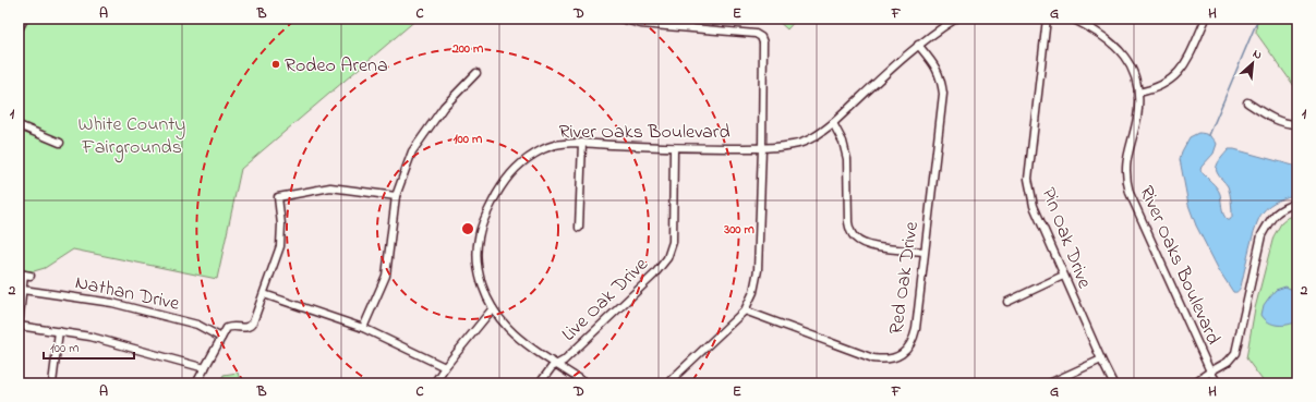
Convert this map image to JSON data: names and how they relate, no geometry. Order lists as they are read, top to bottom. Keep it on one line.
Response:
{"streets":{"street":["River Oaks Boulevard","Pin Oak Drive","Red Oak Drive","Nathan Drive","Live Oak Drive"]},"crossings":[["River Oaks Boulevard","Red Oak Drive"],["River Oaks Boulevard","Live Oak Drive"]],"parks":["White County Fairgrounds"],"places":["Rodeo Arena"],"scale_bar":"100 m","north":"top right","grid":{"columns":["A","B","C","D","E","F","G","H"],"rows":["1","2"]},"rings":["200 m","100 m","300 m"]}
